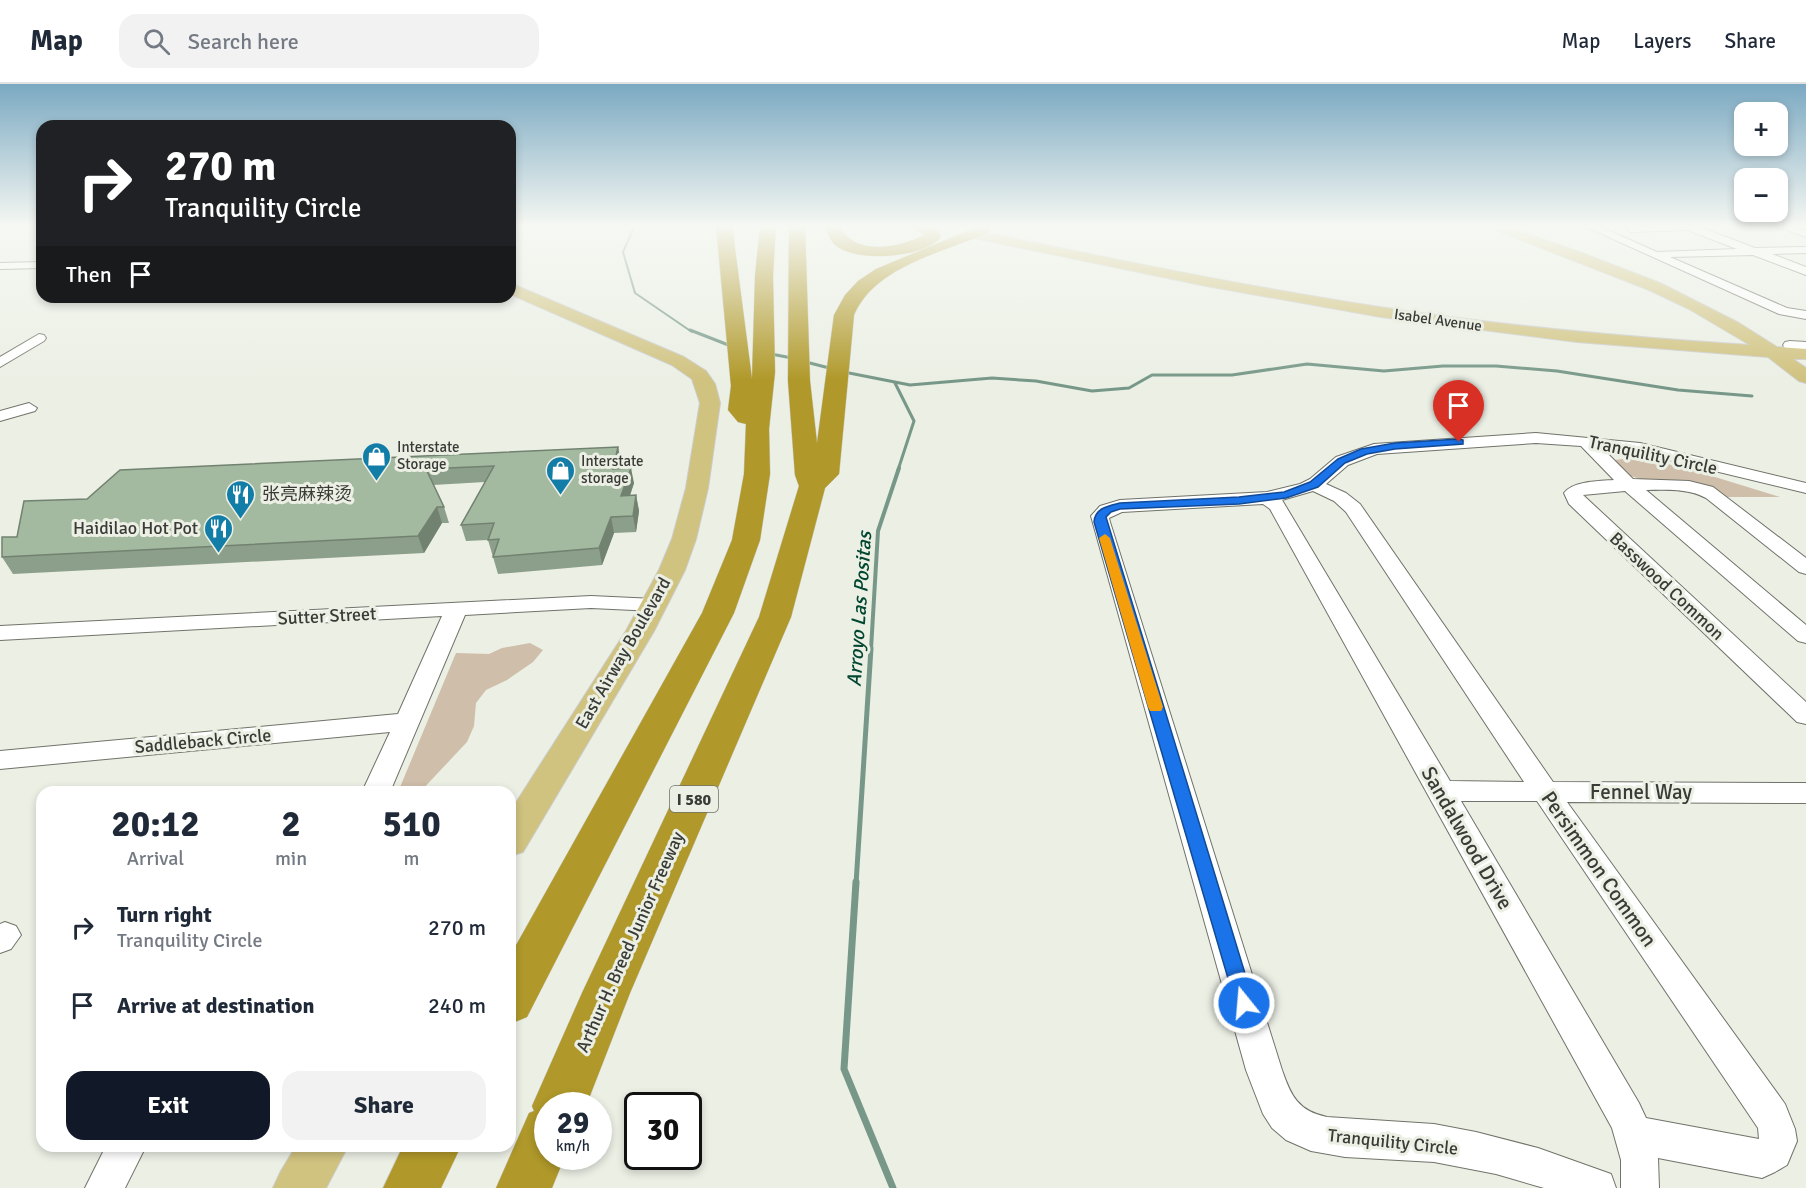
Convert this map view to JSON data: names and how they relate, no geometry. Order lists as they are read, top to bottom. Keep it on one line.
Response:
{"streets":{"highway":["I 580","Arthur H. Breed Junior Freeway"],"main road":["Isabel Avenue","East Airway Boulevard"],"street":["Tranquility Circle","Basswood Common","Sutter Street","Saddleback Circle","Fennel Way","Sandalwood Drive","Persimmon Common"]},"crossings":[["Tranquility Circle","Sandalwood Drive"],["Tranquility Circle","Persimmon Common"],["Sutter Street","East Airway Boulevard"],["Fennel Way","Sandalwood Drive"],["Fennel Way","Persimmon Common"],["Sandalwood Drive","Persimmon Common"]],"water":["Arroyo Las Positas"],"places":{"shop":["Interstate Storage","Interstate storage"],"restaurant":["张亮麻辣烫","Haidilao Hot Pot"]},"page":{"header":"Map","search":"Search here","nav":["Map","Layers","Share"],"map_buttons":["+","−"],"turn":["270 m","Tranquility Circle"],"then":"Then","eta":["20:12","Arrival","2","min","510","m"],"list":[{"name":"Turn right","note":"Tranquility Circle","value":"270 m"},{"name":"Arrive at destination","value":"240 m"}],"buttons":["Exit","Share"],"speed":"29 km/h","limit":"30"}}
